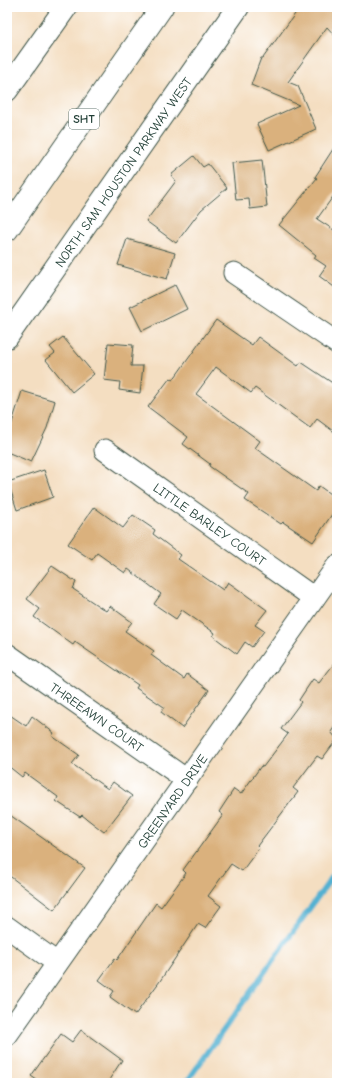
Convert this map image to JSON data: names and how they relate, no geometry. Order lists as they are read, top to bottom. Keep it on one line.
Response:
{"streets":{"main road":["SHT","NORTH SAM HOUSTON PARKWAY WEST"],"street":["LITTLE BARLEY COURT","THREEAWN COURT","GREENYARD DRIVE"]},"crossings":[["LITTLE BARLEY COURT","GREENYARD DRIVE"],["THREEAWN COURT","GREENYARD DRIVE"]]}
